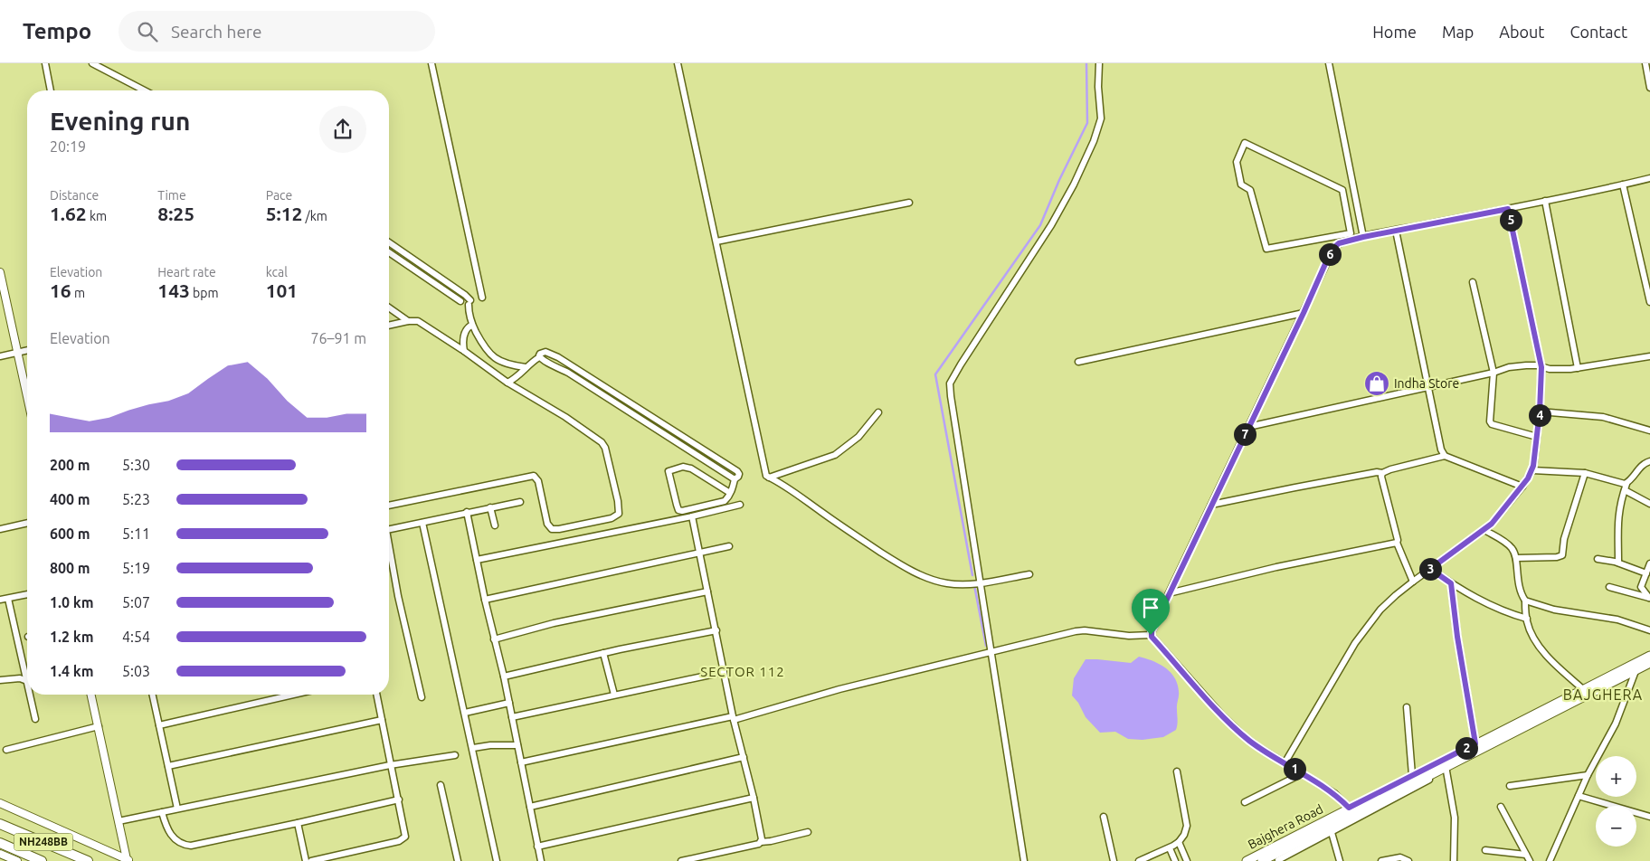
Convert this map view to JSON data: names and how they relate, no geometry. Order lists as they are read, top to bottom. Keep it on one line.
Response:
{"streets":{"highway":["NH248BB"],"main road":["Bajghera Road"]},"districts":["SECTOR 112","BAJGHERA"],"places":{"shop":["Indha Store"]},"page":{"header":"Tempo","search":"Search here","nav":["Home","Map","About","Contact"],"heading":["Evening run","20:19"],"stats":[["Distance","1.62 km"],["Time","8:25"],["Pace","5:12 /km"],["Elevation","16 m"],["Heart rate","143 bpm"],["kcal","101"]],"pins":["5","6","4","7","3","2","1"],"chart":["Elevation","76–91 m"],"list":[{"name":"200 m","note":"5:30"},{"name":"400 m","note":"5:23"},{"name":"600 m","note":"5:11"},{"name":"800 m","note":"5:19"},{"name":"1.0 km","note":"5:07"},{"name":"1.2 km","note":"4:54"},{"name":"1.4 km","note":"5:03"}],"map_buttons":["+","−"]}}
